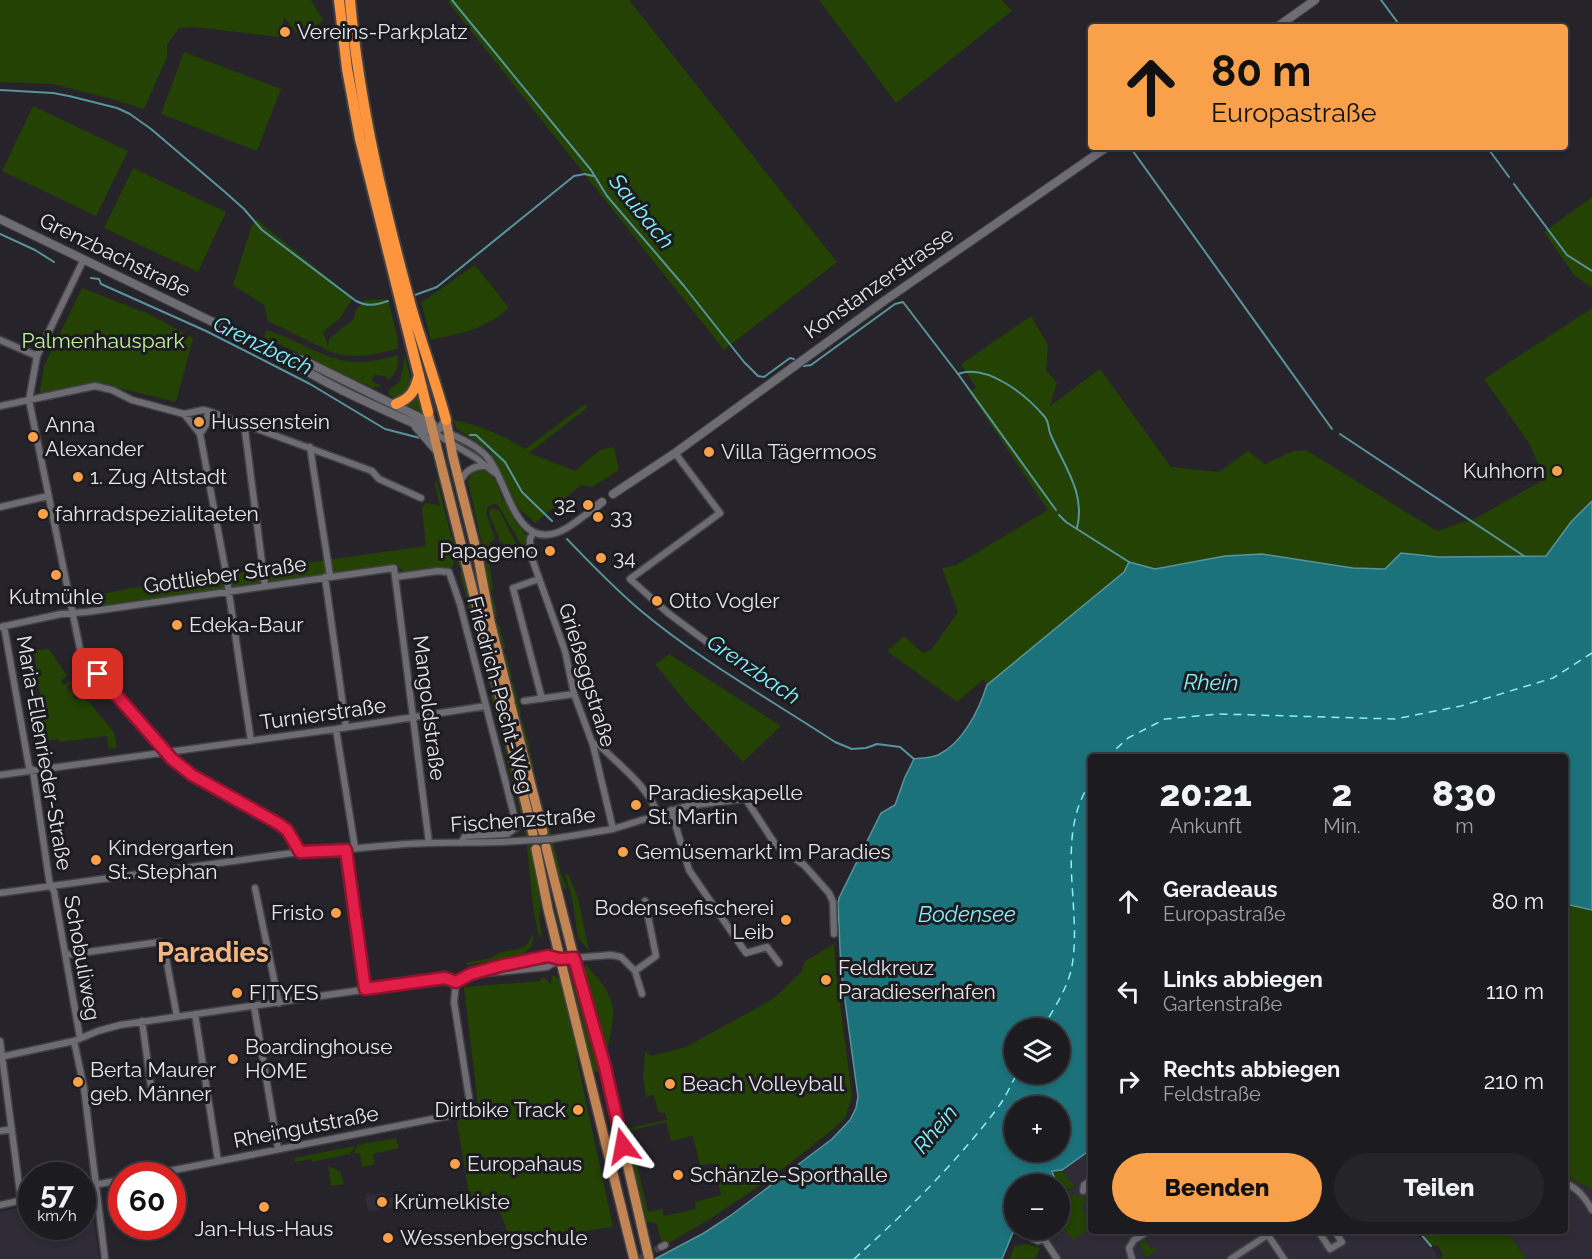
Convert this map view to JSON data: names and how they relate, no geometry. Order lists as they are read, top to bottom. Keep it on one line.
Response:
{"streets":{"street":["Grenzbachstraße","Konstanzerstrasse","Gottlieber Straße","Grießeggstraße","Friedrich-Pecht-Weg","Mangoldstraße","Turnierstraße","Maria-Ellenrieder-Straße","Fischenzstraße","Schobuliweg","Rheingutstraße"]},"crossings":[["Gottlieber Straße","Friedrich-Pecht-Weg"],["Gottlieber Straße","Mangoldstraße"],["Gottlieber Straße","Maria-Ellenrieder-Straße"],["Grießeggstraße","Fischenzstraße"],["Friedrich-Pecht-Weg","Turnierstraße"],["Friedrich-Pecht-Weg","Fischenzstraße"],["Mangoldstraße","Turnierstraße"],["Mangoldstraße","Fischenzstraße"],["Turnierstraße","Maria-Ellenrieder-Straße"],["Maria-Ellenrieder-Straße","Fischenzstraße"],["Maria-Ellenrieder-Straße","Schobuliweg"],["Fischenzstraße","Schobuliweg"]],"districts":["Paradies"],"water":["Saubach","Grenzbach","Rhein","Bodensee"],"parks":["Palmenhauspark"],"places":["Vereins-Parkplatz","Hussenstein","Anna Alexander","Villa Tägermoos","Kuhhorn","1. Zug Altstadt","32","fahrradspezialitaeten","33","Papageno","34","Kutmühle","Otto Vogler","Edeka-Baur","Paradieskapelle St. Martin","Gemüsemarkt im Paradies","Kindergarten St. Stephan","Fristo","Bodenseefischerei Leib","Feldkreuz Paradieserhafen","FITYES","Boardinghouse HOME","Berta Maurer geb. Männer","Beach Volleyball","Dirtbike Track","Europahaus","Schänzle-Sporthalle","Krümelkiste","Jan-Hus-Haus","Wessenbergschule"],"page":{"turn":["80 m","Europastraße"],"eta":["20:21","Ankunft","2","Min.","830","m"],"list":[{"name":"Geradeaus","note":"Europastraße","value":"80 m"},{"name":"Links abbiegen","note":"Gartenstraße","value":"110 m"},{"name":"Rechts abbiegen","note":"Feldstraße","value":"210 m"}],"map_buttons":["+","−"],"buttons":["Beenden","Teilen"],"speed":"57 km/h","limit":"60"}}
